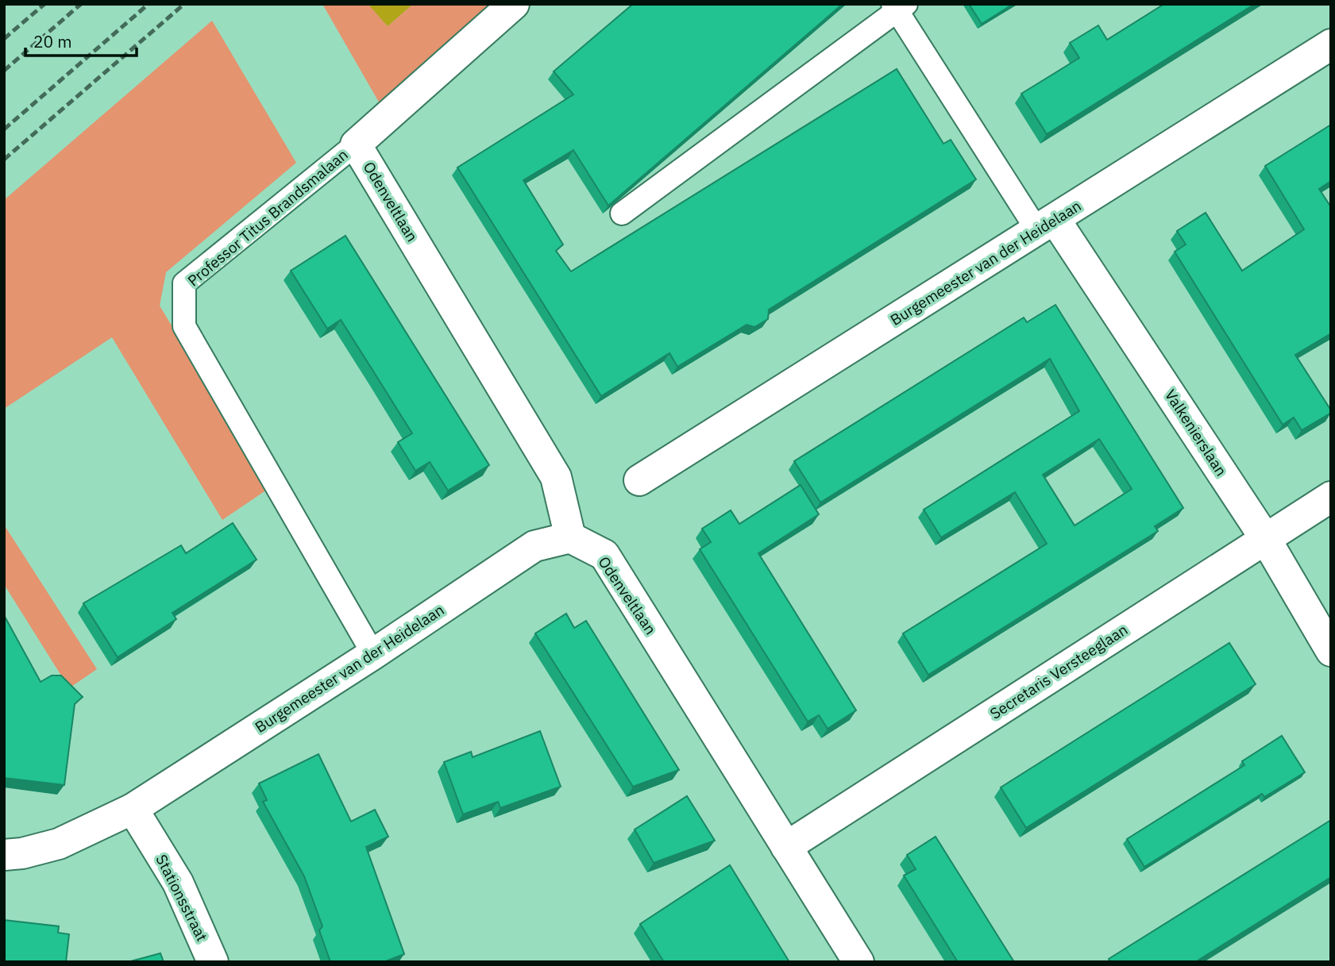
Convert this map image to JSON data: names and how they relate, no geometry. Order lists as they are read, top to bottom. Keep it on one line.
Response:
{"streets":{"street":["Odenveltlaan","Professor Titus Brandsmalaan","Burgemeester van der Heidelaan","Valkenierslaan","Secretaris Versteeglaan","Stationsstraat"]},"crossings":[["Odenveltlaan","Professor Titus Brandsmalaan"],["Odenveltlaan","Burgemeester van der Heidelaan"],["Odenveltlaan","Secretaris Versteeglaan"],["Professor Titus Brandsmalaan","Burgemeester van der Heidelaan"],["Burgemeester van der Heidelaan","Valkenierslaan"],["Burgemeester van der Heidelaan","Stationsstraat"],["Valkenierslaan","Secretaris Versteeglaan"]],"scale_bar":"20 m"}
